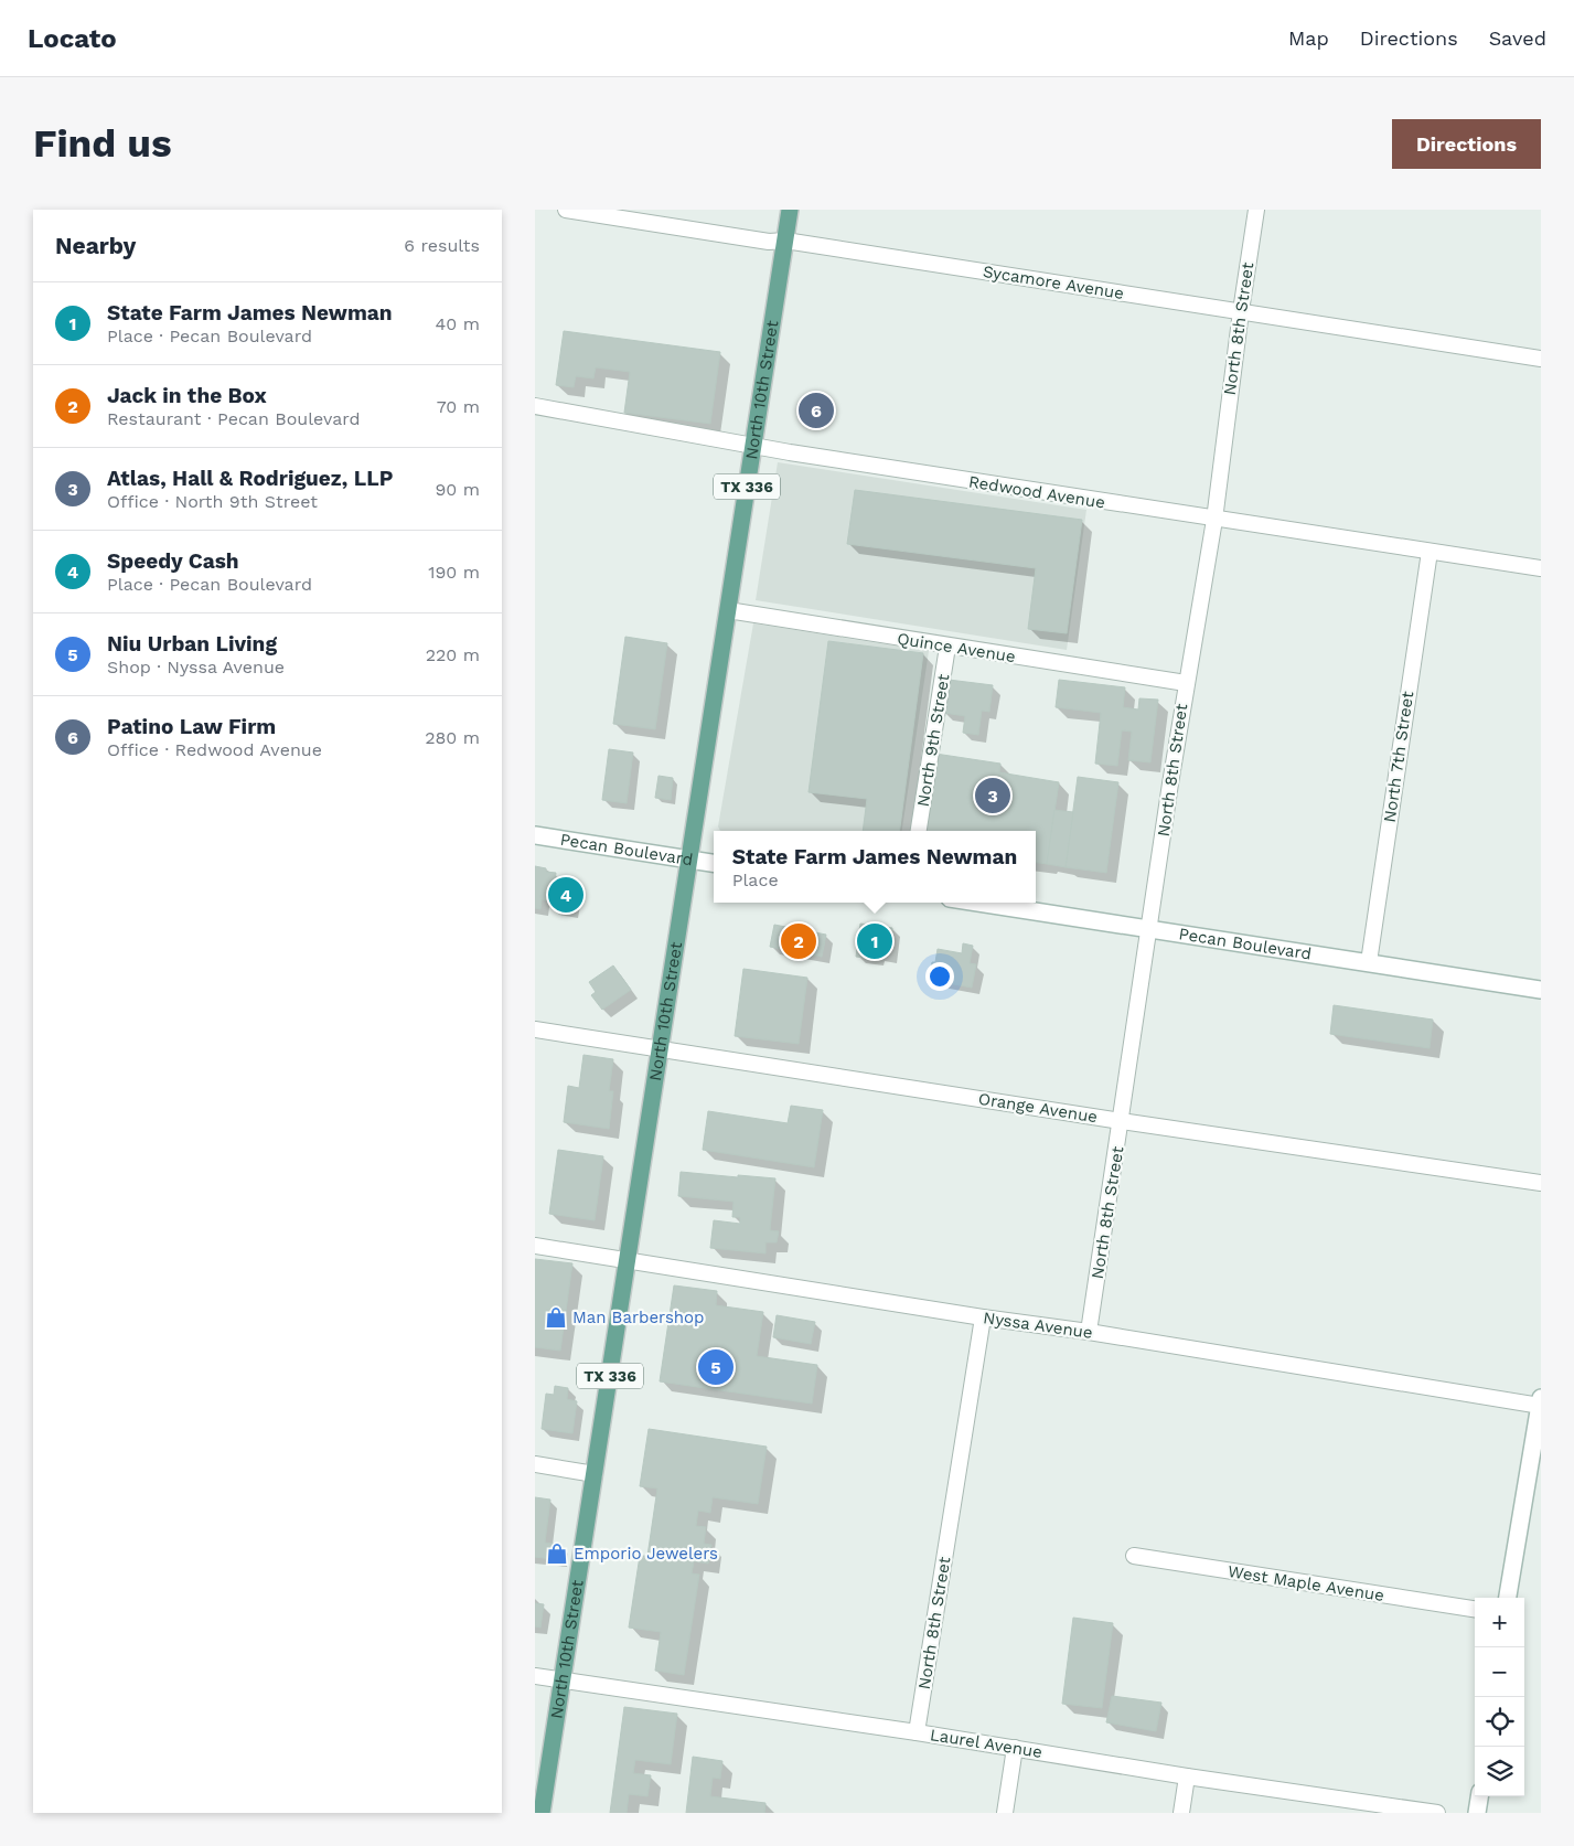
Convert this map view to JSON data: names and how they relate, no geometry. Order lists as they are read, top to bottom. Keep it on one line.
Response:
{"streets":{"main road":["North 10th Street","TX 336","Pecan Boulevard"],"street":["Sycamore Avenue","North 8th Street","Redwood Avenue","Quince Avenue","North 9th Street","North 7th Street","Orange Avenue","Nyssa Avenue","West Maple Avenue","Laurel Avenue"]},"crossings":[["Sycamore Avenue","North 8th Street"],["Sycamore Avenue","North 10th Street"],["North 8th Street","Redwood Avenue"],["North 8th Street","Quince Avenue"],["North 8th Street","Pecan Boulevard"],["North 8th Street","Orange Avenue"],["North 8th Street","Nyssa Avenue"],["North 8th Street","Laurel Avenue"],["North 10th Street","Redwood Avenue"],["North 10th Street","Quince Avenue"],["North 10th Street","Pecan Boulevard"],["North 10th Street","Orange Avenue"],["North 10th Street","Nyssa Avenue"],["North 10th Street","Laurel Avenue"],["Redwood Avenue","North 7th Street"],["Quince Avenue","North 9th Street"],["North 7th Street","Pecan Boulevard"]],"places":{"shop":["Man Barbershop","Emporio Jewelers"]},"page":{"header":"Locato","nav":["Map","Directions","Saved"],"buttons":"Directions","title":"Find us","heading":["Nearby","6 results"],"list":[{"mark":"1","name":"State Farm James Newman","note":"Place · Pecan Boulevard","value":"40 m"},{"mark":"2","name":"Jack in the Box","note":"Restaurant · Pecan Boulevard","value":"70 m"},{"mark":"3","name":"Atlas, Hall & Rodriguez, LLP","note":"Office · North 9th Street","value":"90 m"},{"mark":"4","name":"Speedy Cash","note":"Place · Pecan Boulevard","value":"190 m"},{"mark":"5","name":"Niu Urban Living","note":"Shop · Nyssa Avenue","value":"220 m"},{"mark":"6","name":"Patino Law Firm","note":"Office · Redwood Avenue","value":"280 m"}],"pins":["6","3","4","1","2","5"],"popup":["State Farm James Newman","Place"],"map_buttons":["+","−"]}}
